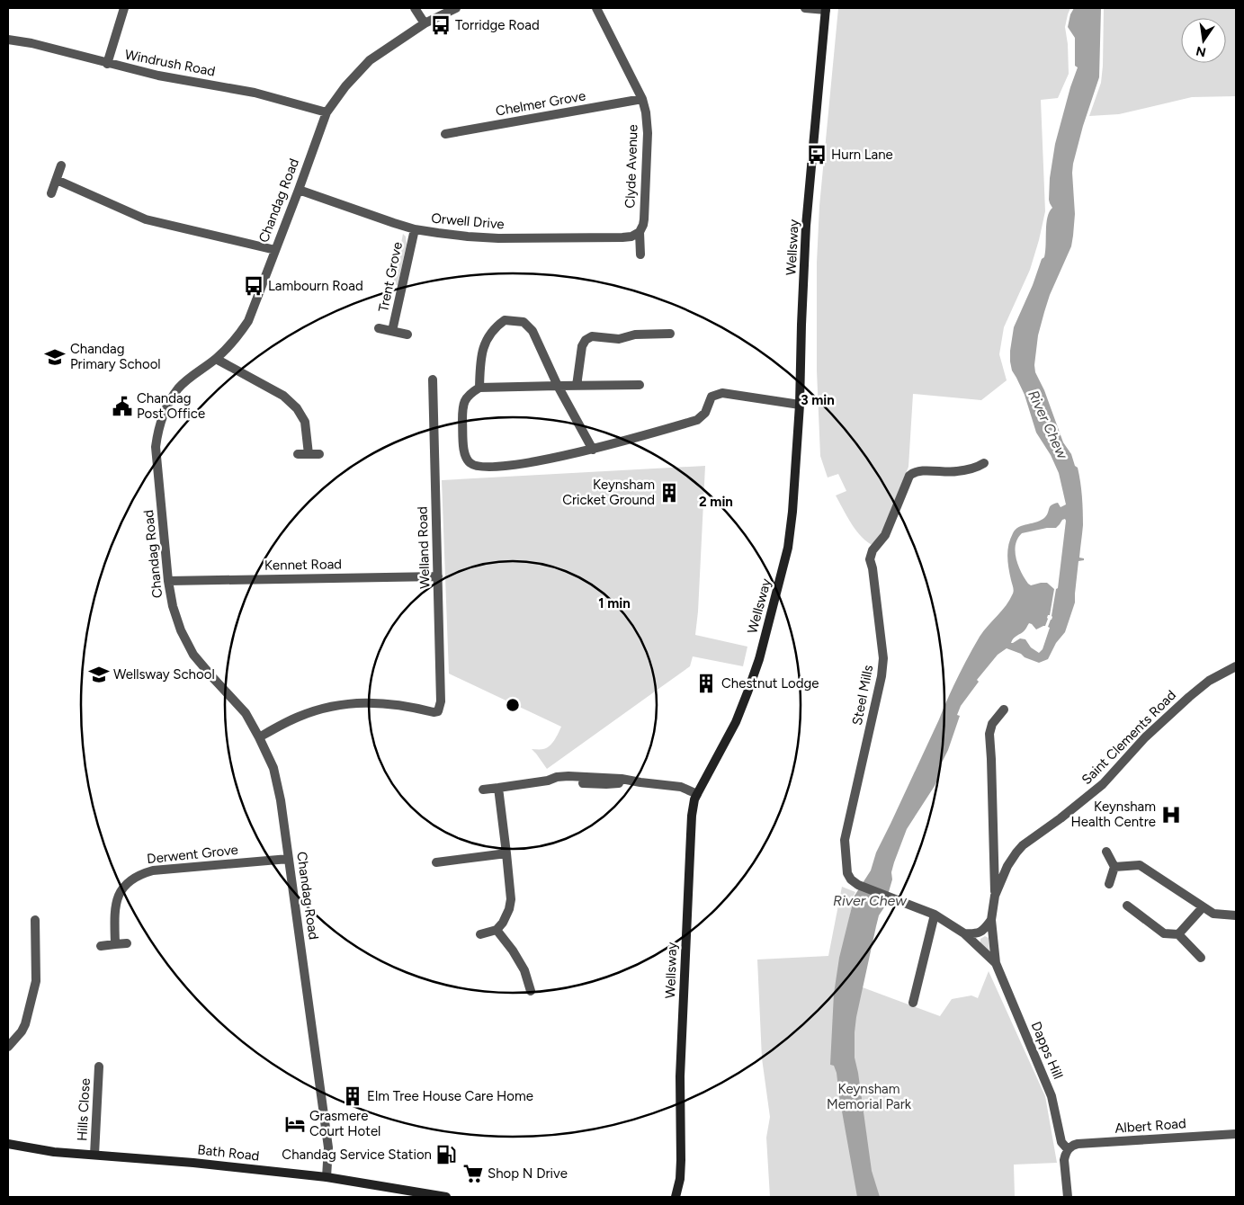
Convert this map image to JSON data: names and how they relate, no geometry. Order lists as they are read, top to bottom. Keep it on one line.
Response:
{"streets":{"main road":["Wellsway","Bath Road"],"street":["Windrush Road","Chelmer Grove","Clyde Avenue","Chandag Road","Orwell Drive","Trent Grove","Welland Road","Kennet Road","Steel Mills","Saint Clements Road","Derwent Grove","Dapps Hill","Hills Close","Albert Road"]},"crossings":[["Windrush Road","Chandag Road"],["Chelmer Grove","Clyde Avenue"],["Clyde Avenue","Orwell Drive"],["Chandag Road","Orwell Drive"],["Chandag Road","Welland Road"],["Chandag Road","Kennet Road"],["Chandag Road","Derwent Grove"],["Chandag Road","Bath Road"],["Orwell Drive","Trent Grove"],["Welland Road","Kennet Road"],["Steel Mills","Dapps Hill"],["Saint Clements Road","Dapps Hill"],["Dapps Hill","Albert Road"],["Hills Close","Bath Road"]],"water":["River Chew"],"parks":["Keynsham Memorial Park"],"places":{"bus stop":["Torridge Road","Hurn Lane","Lambourn Road"],"school or university":["Chandag Primary School","Wellsway School"],"public building":["Chandag Post Office"],"building":["Keynsham Cricket Ground","Chestnut Lodge","Elm Tree House Care Home"],"hospital":["Keynsham Health Centre"],"hotel":["Grasmere Court Hotel"],"fuel station":["Chandag Service Station"],"supermarket":["Shop N Drive"]},"north":"bottom","rings":["3 min","2 min","1 min"]}
